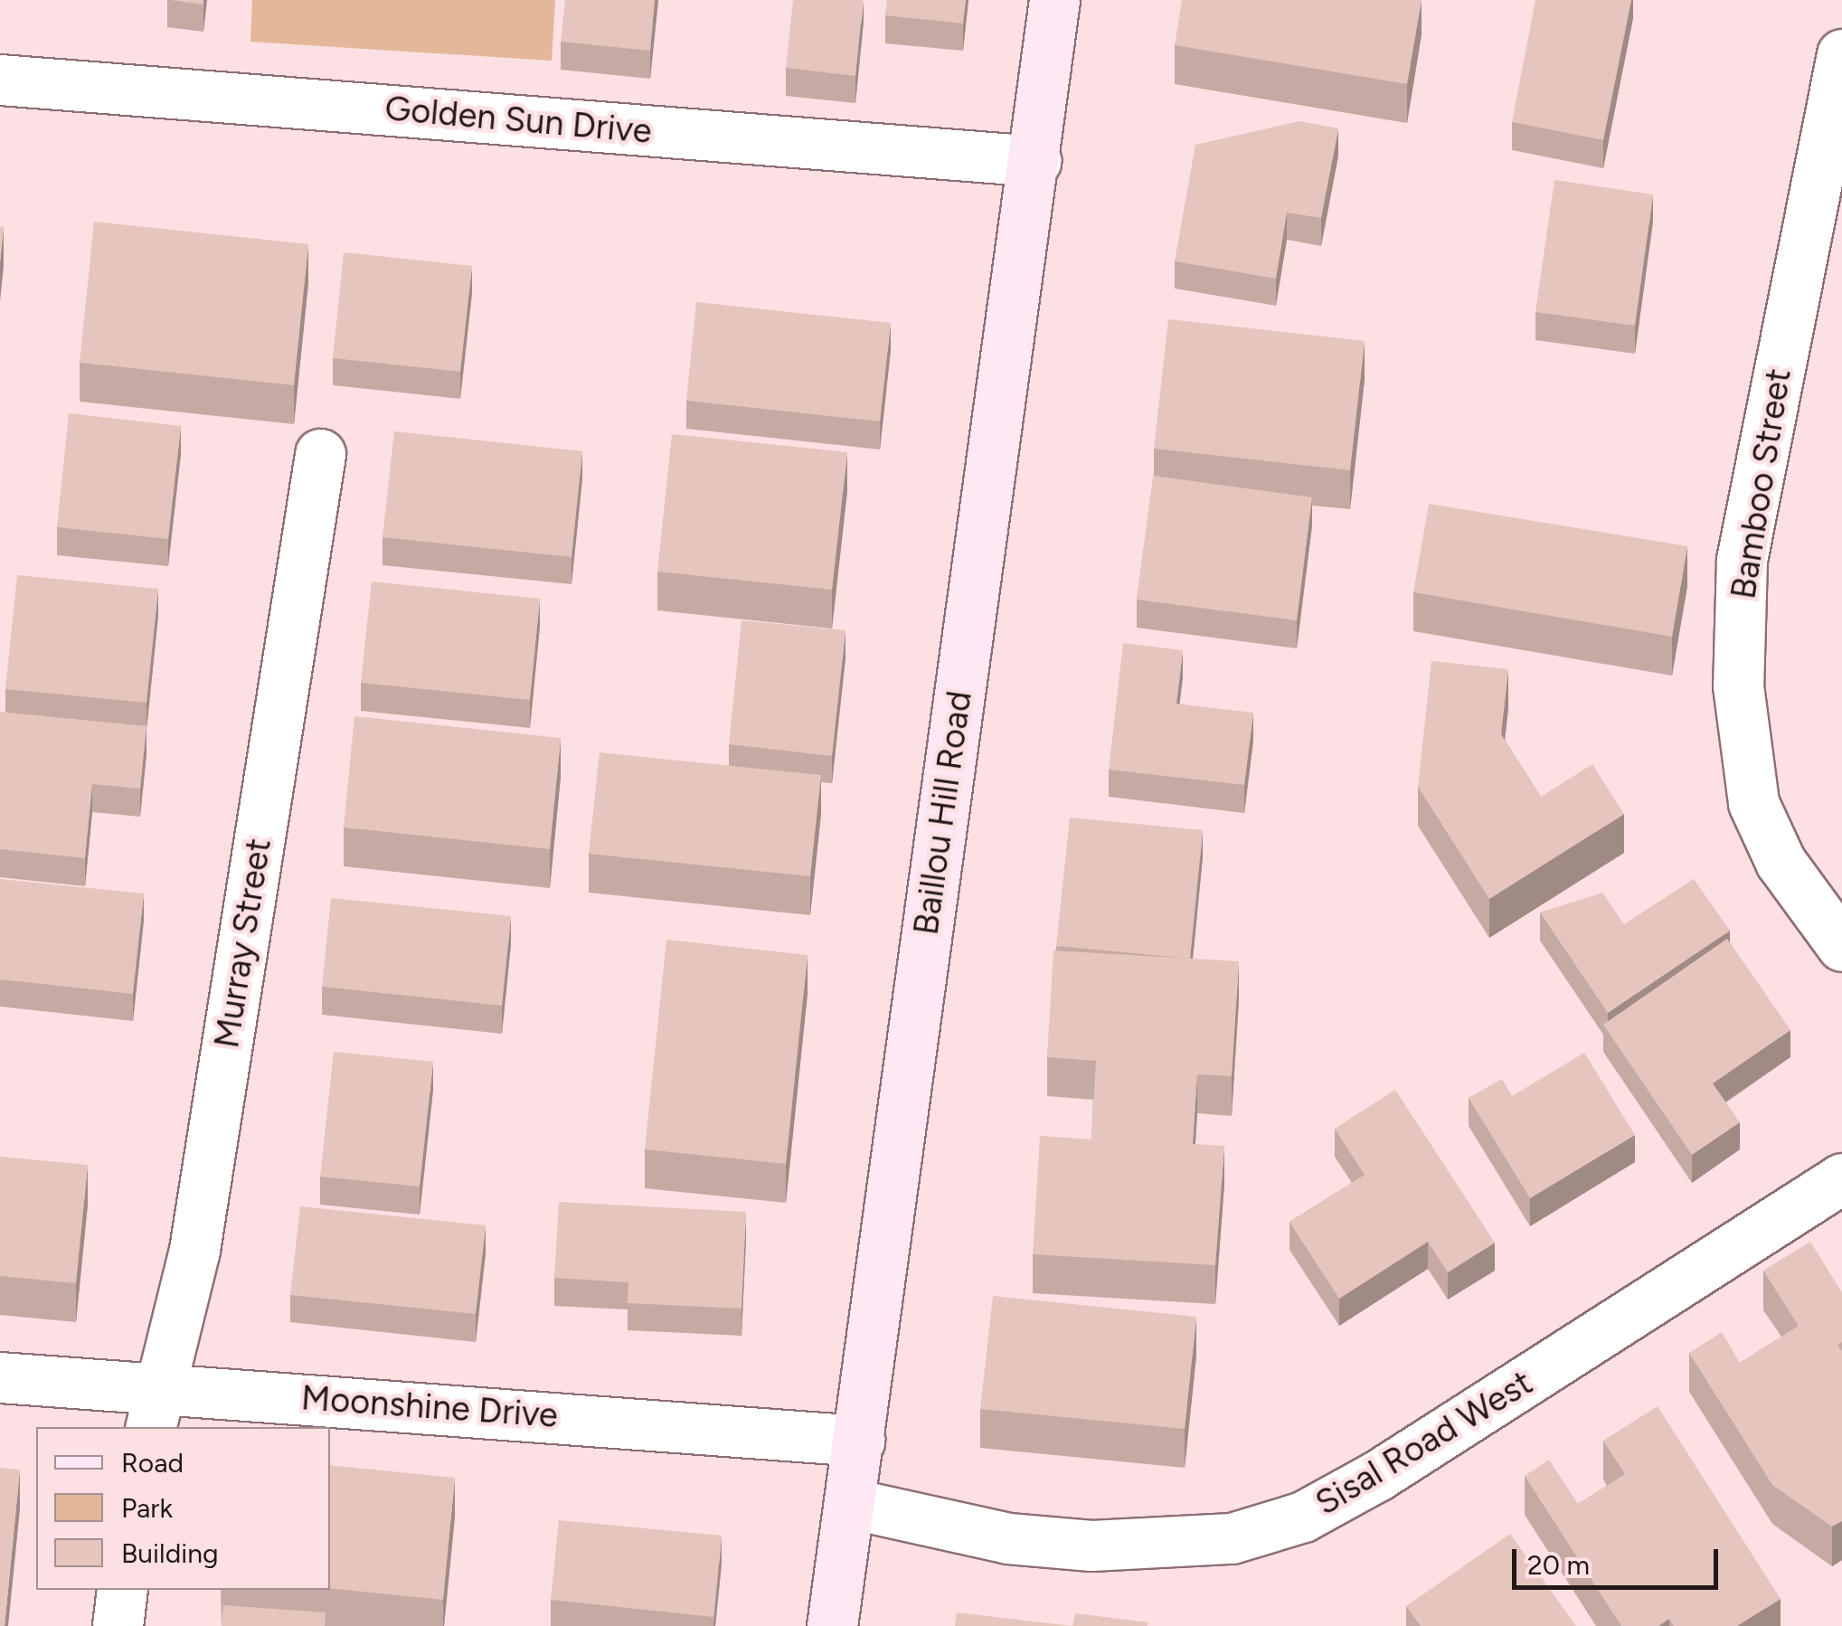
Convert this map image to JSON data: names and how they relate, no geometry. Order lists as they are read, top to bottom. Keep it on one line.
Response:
{"streets":{"main road":["Baillou Hill Road"],"street":["Golden Sun Drive","Bamboo Street","Murray Street","Moonshine Drive","Sisal Road West"]},"crossings":[["Golden Sun Drive","Baillou Hill Road"],["Baillou Hill Road","Moonshine Drive"],["Baillou Hill Road","Sisal Road West"],["Murray Street","Moonshine Drive"]],"legend":["Road","Park","Building"],"scale_bar":"20 m"}
